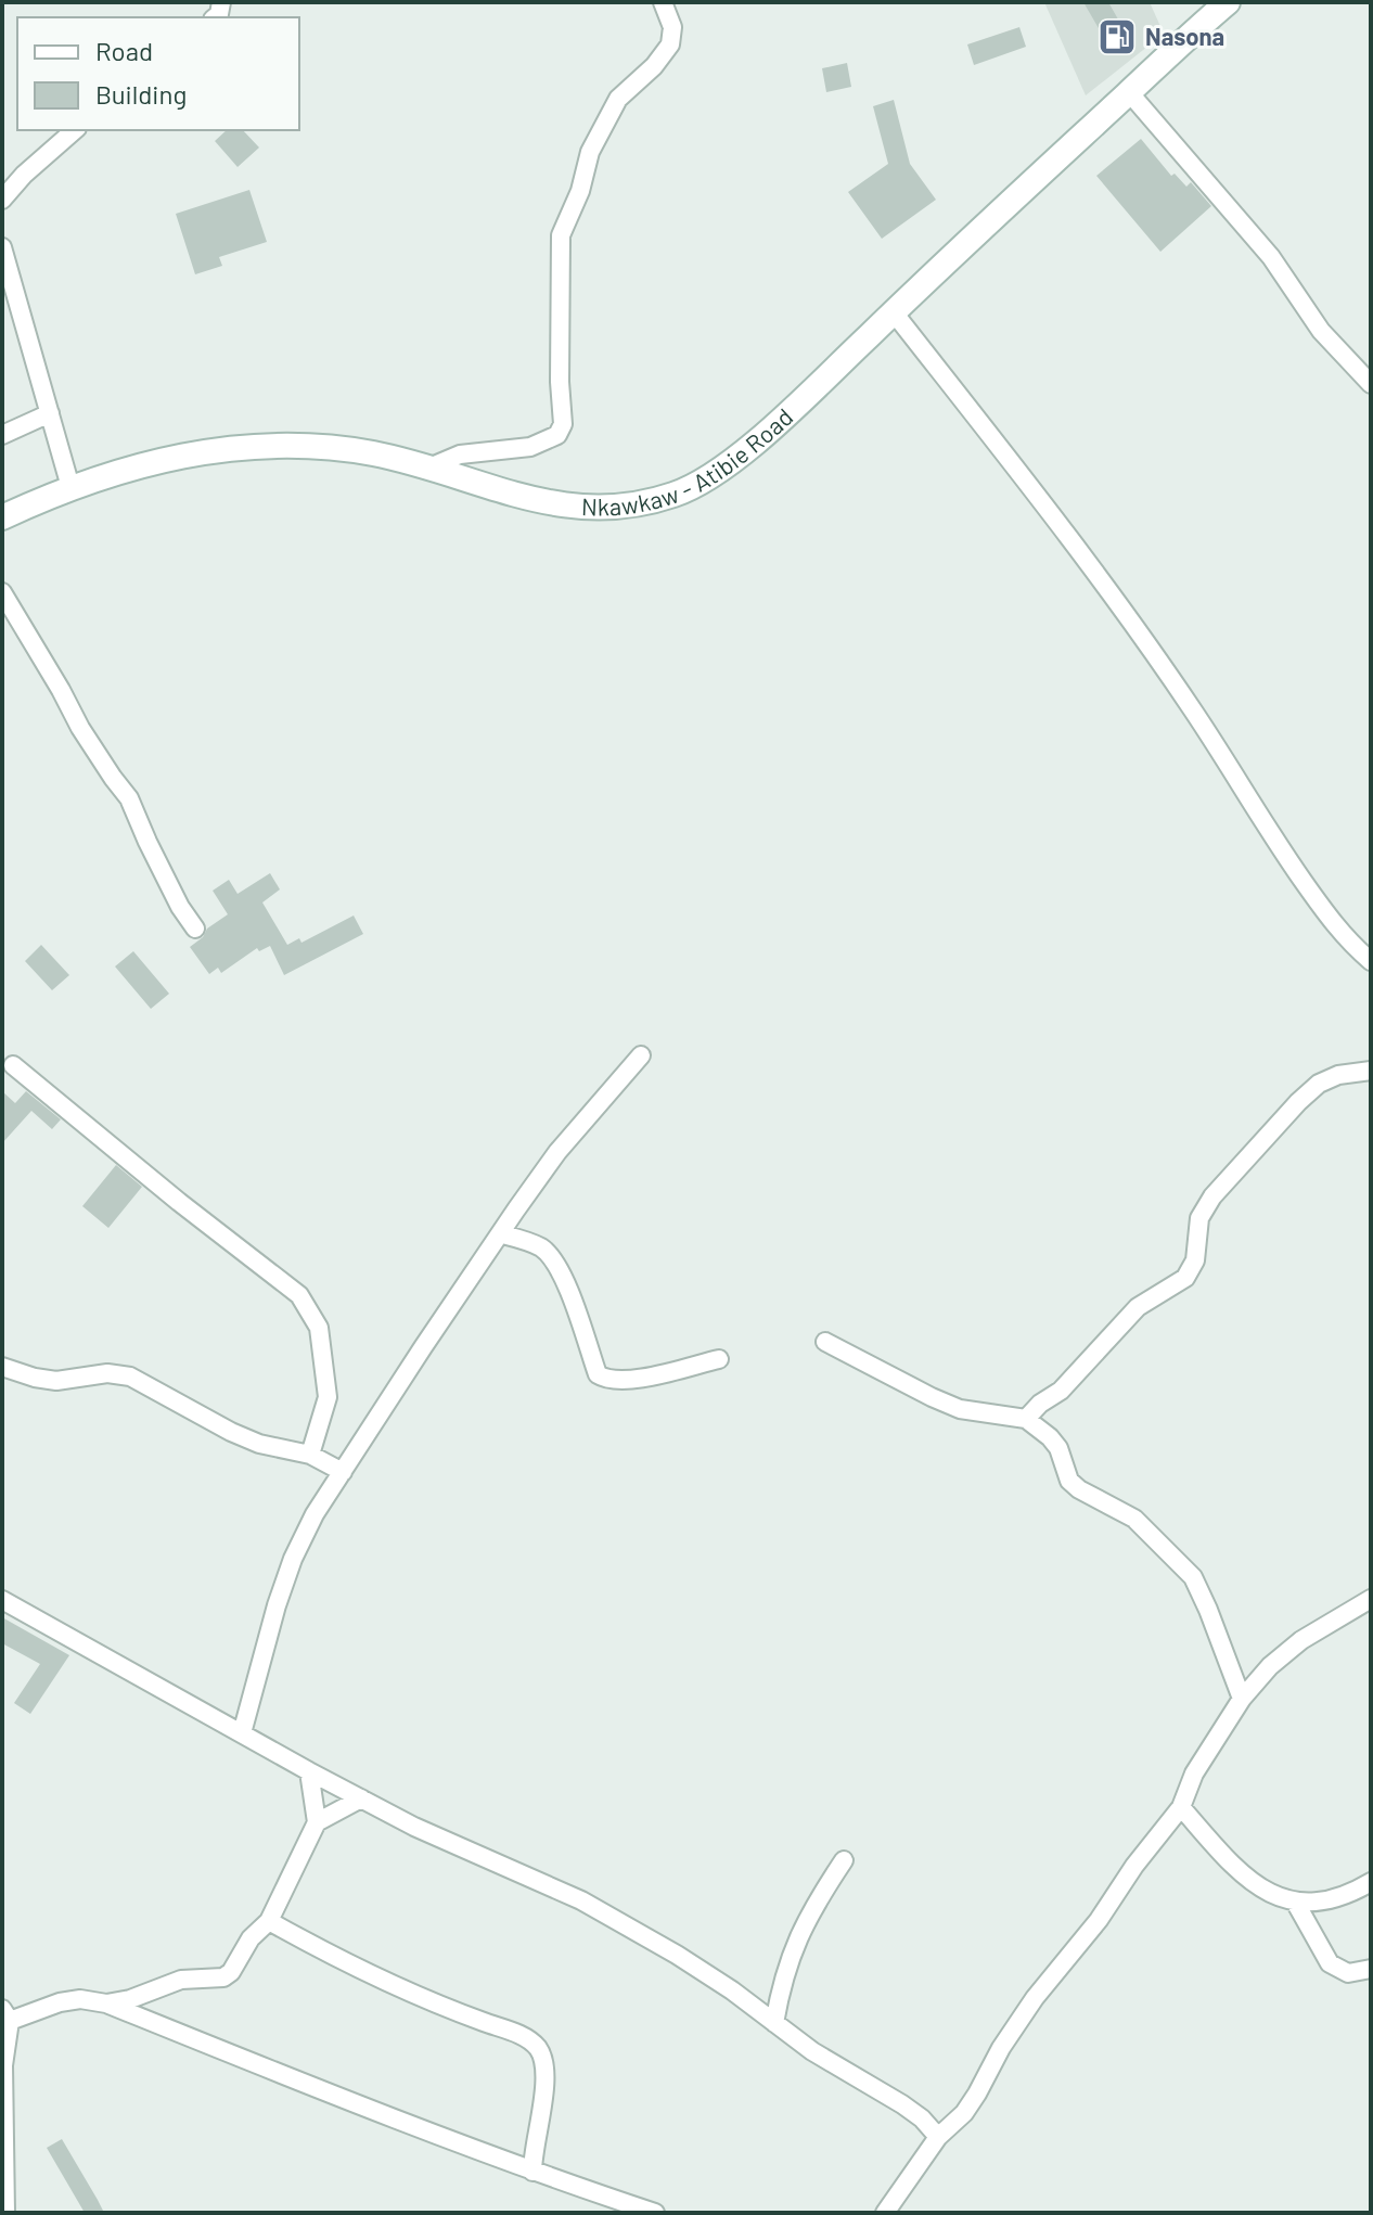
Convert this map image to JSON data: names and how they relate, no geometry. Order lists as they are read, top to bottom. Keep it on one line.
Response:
{"streets":{"main road":["Nkawkaw - Atibie Road"]},"places":{"fuel station":["Nasona"]},"legend":["Road","Building"]}
